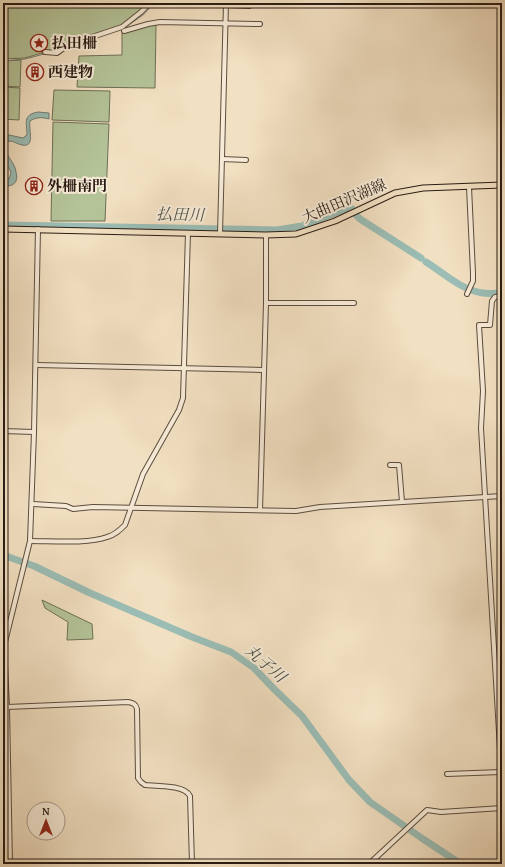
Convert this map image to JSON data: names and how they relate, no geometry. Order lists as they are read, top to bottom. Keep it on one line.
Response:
{"streets":{"main road":["大曲田沢湖線"]},"water":["払田川","丸子川"],"places":{"place":["払田柵"],"building":["西建物","外柵南門"]},"north":"top"}
